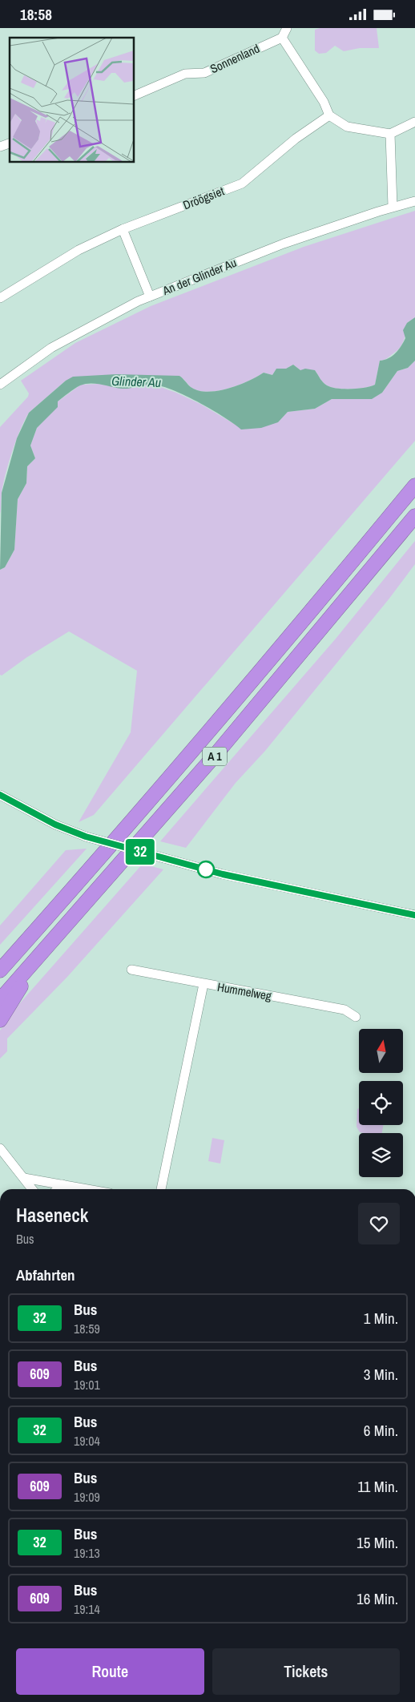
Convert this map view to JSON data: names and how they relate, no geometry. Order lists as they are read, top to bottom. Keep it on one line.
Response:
{"streets":{"highway":["A 1"],"street":["Sonnenland","Dröögsiet","An der Glinder Au","Hummelweg"]},"water":["Glinder Au"],"lines":["bus line 32"],"north":"top","page":{"status":"18:58","on_map":"32","heading":[["Haseneck","Bus"],"Abfahrten"],"list":[{"mark":"32","name":"Bus","note":"18:59","value":"1 Min."},{"mark":"609","name":"Bus","note":"19:01","value":"3 Min."},{"mark":"32","name":"Bus","note":"19:04","value":"6 Min."},{"mark":"609","name":"Bus","note":"19:09","value":"11 Min."},{"mark":"32","name":"Bus","note":"19:13","value":"15 Min."},{"mark":"609","name":"Bus","note":"19:14","value":"16 Min."}],"buttons":["Route","Tickets"]}}
